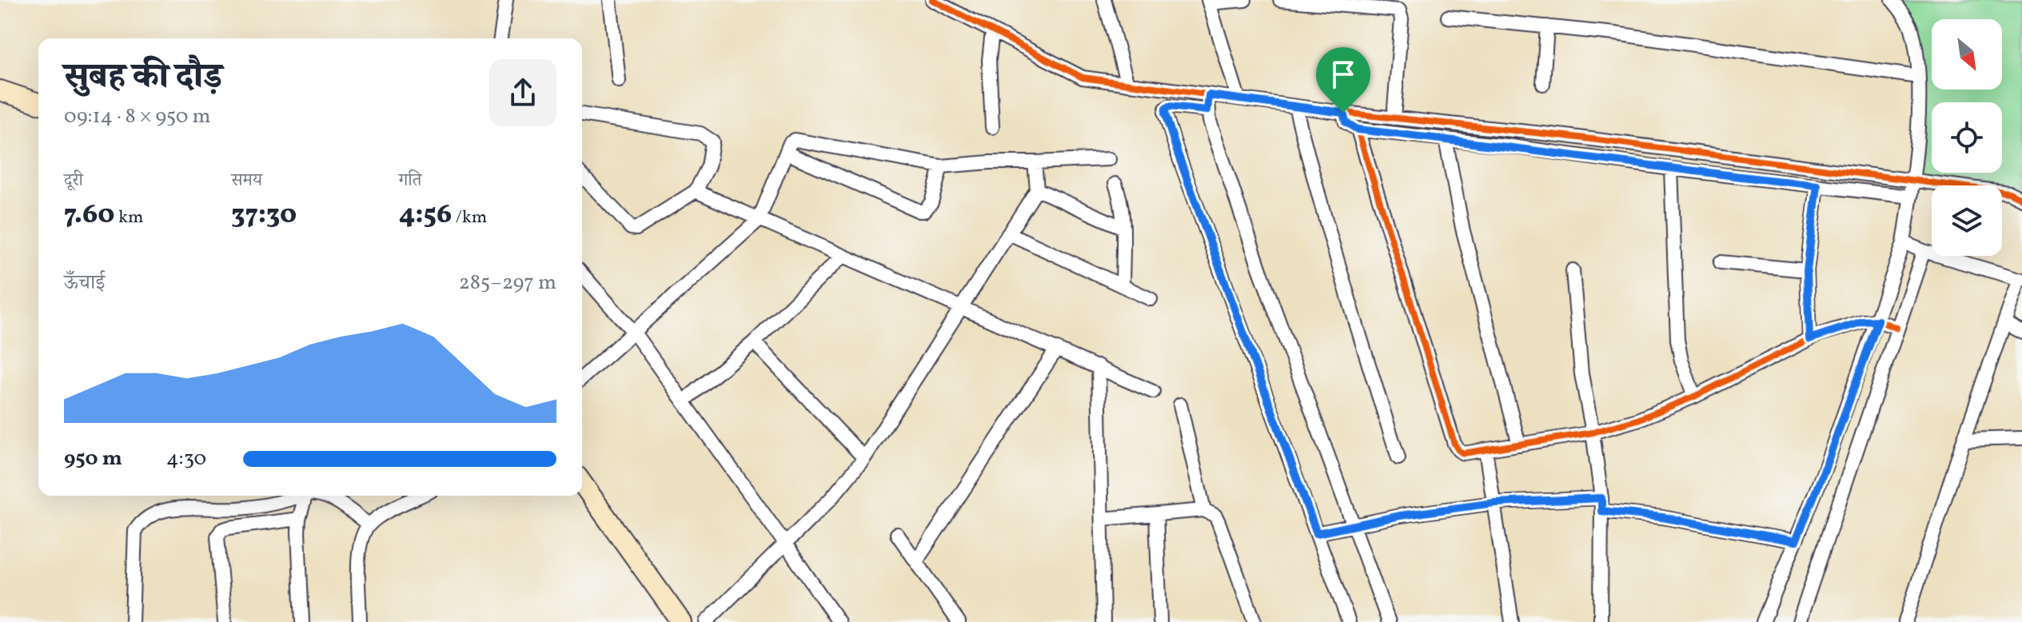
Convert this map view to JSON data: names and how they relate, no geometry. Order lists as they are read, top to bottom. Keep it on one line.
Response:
{"north":"bottom right","page":{"heading":["सुबह की दौड़","09:14 · 8 × 950 m"],"stats":[["दूरी","7.60 km"],["समय","37:30"],["गति","4:56 /km"]],"chart":["ऊँचाई","285–297 m"],"list":[{"name":"950 m","note":"4:30"}]}}
